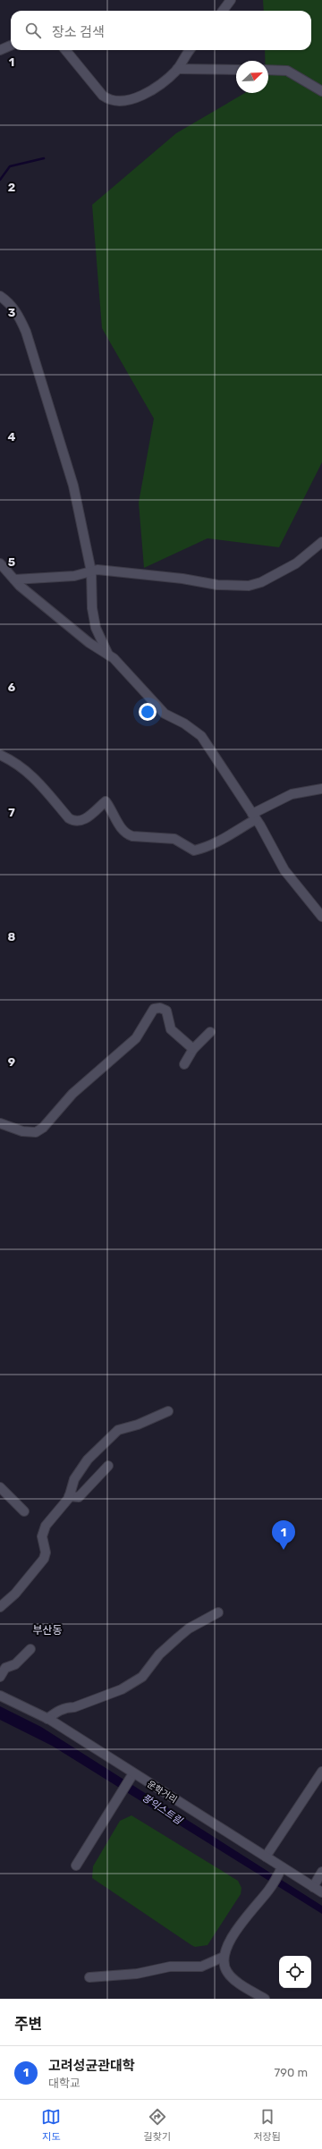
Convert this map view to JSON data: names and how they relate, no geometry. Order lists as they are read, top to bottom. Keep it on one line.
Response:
{"streets":{"street":["운학거리"]},"districts":["부산동"],"water":["팡익스트림"],"north":"top right","page":{"search":"장소 검색","pins":"1","heading":"주변","list":[{"mark":"1","name":"고려성균관대학","note":"대학교","value":"790 m"}],"nav":["지도","길찾기","저장됨"]},"grid":{"rows":["1","2","3","4","5","6","7","8","9"]}}
